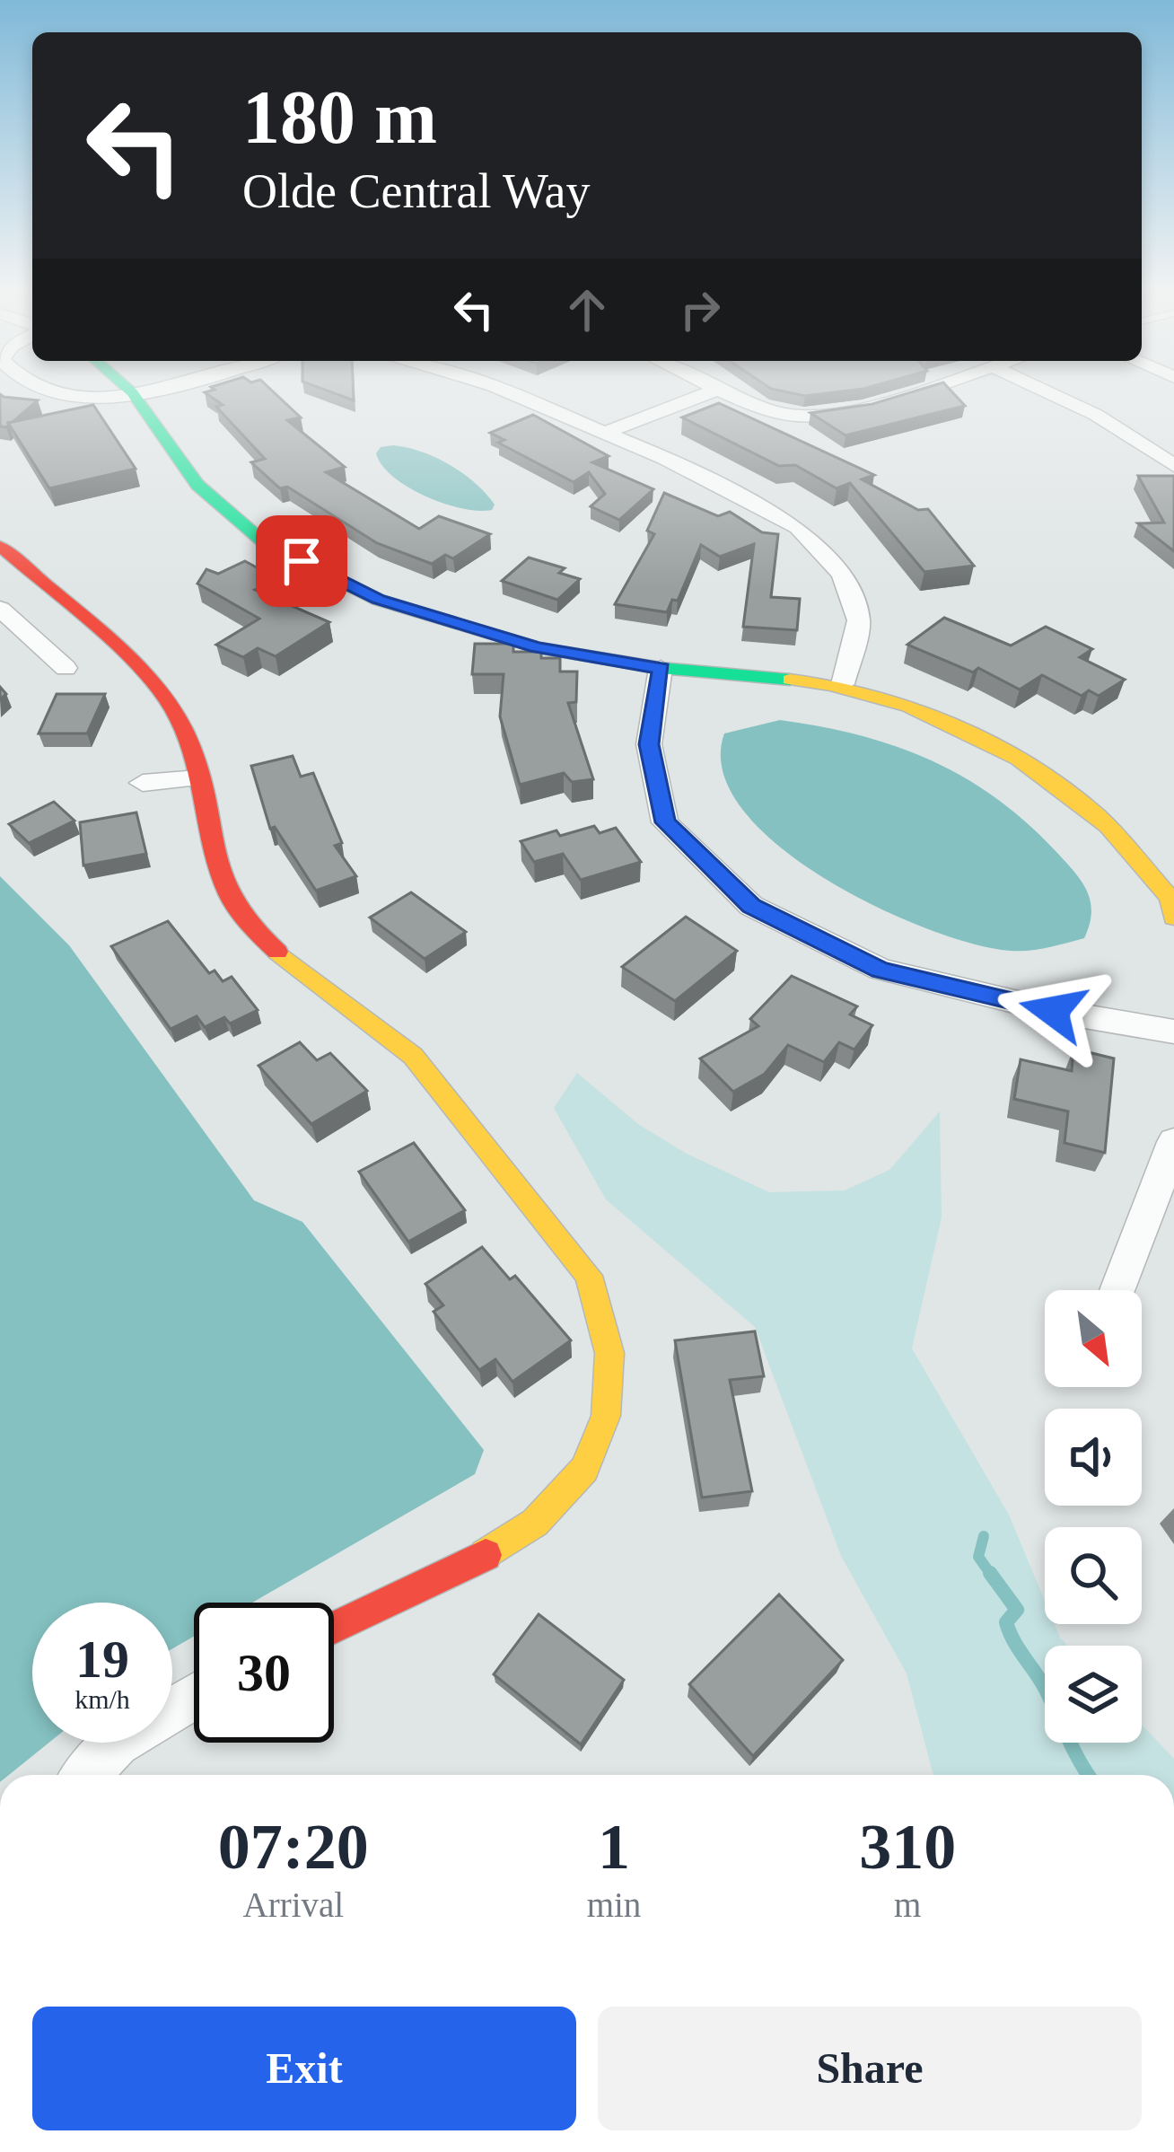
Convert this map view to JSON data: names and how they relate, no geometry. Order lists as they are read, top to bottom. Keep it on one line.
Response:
{"north":"bottom right","page":{"turn":["180 m","Olde Central Way"],"speed":"19 km/h","limit":"30","eta":["07:20","Arrival","1","min","310","m"],"buttons":["Exit","Share"]}}
